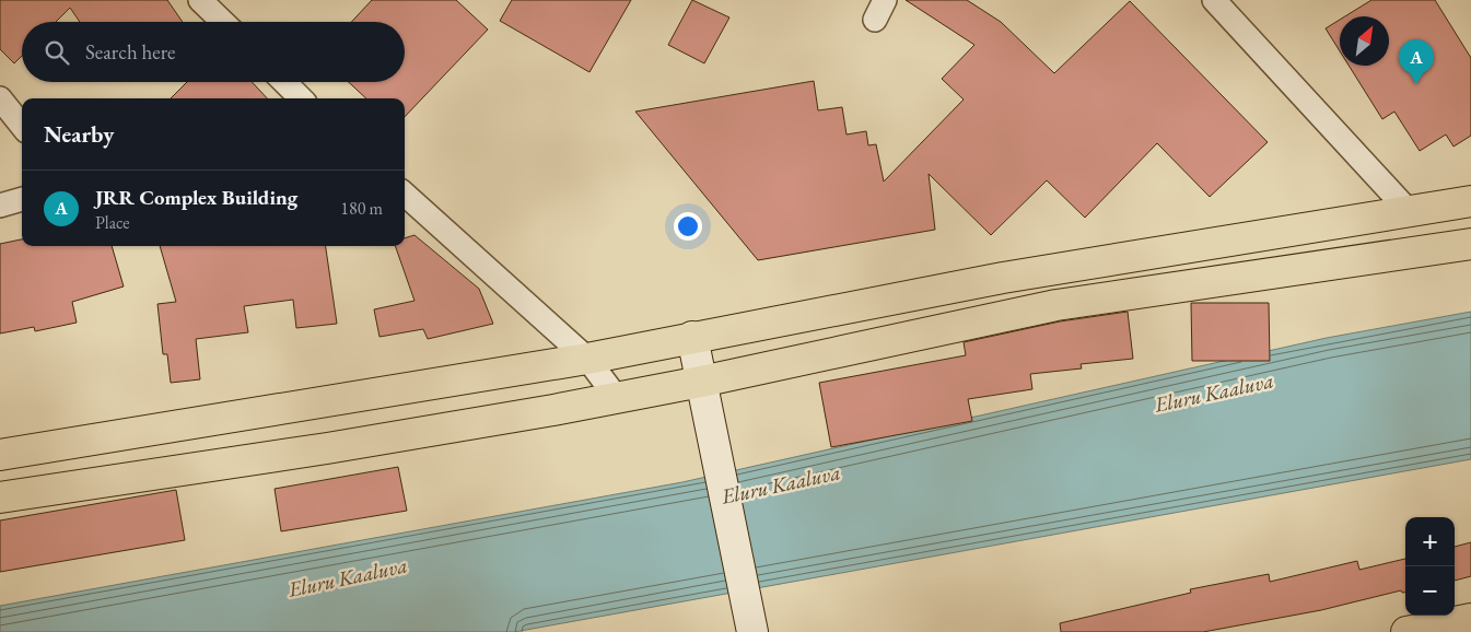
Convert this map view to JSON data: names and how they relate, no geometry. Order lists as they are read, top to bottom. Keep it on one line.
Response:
{"water":["Eluru Kaaluva"],"north":"top right","page":{"search":"Search here","pins":"A","heading":"Nearby","list":[{"mark":"A","name":"JRR Complex Building","note":"Place","value":"180 m"}],"map_buttons":["+","−"]}}
